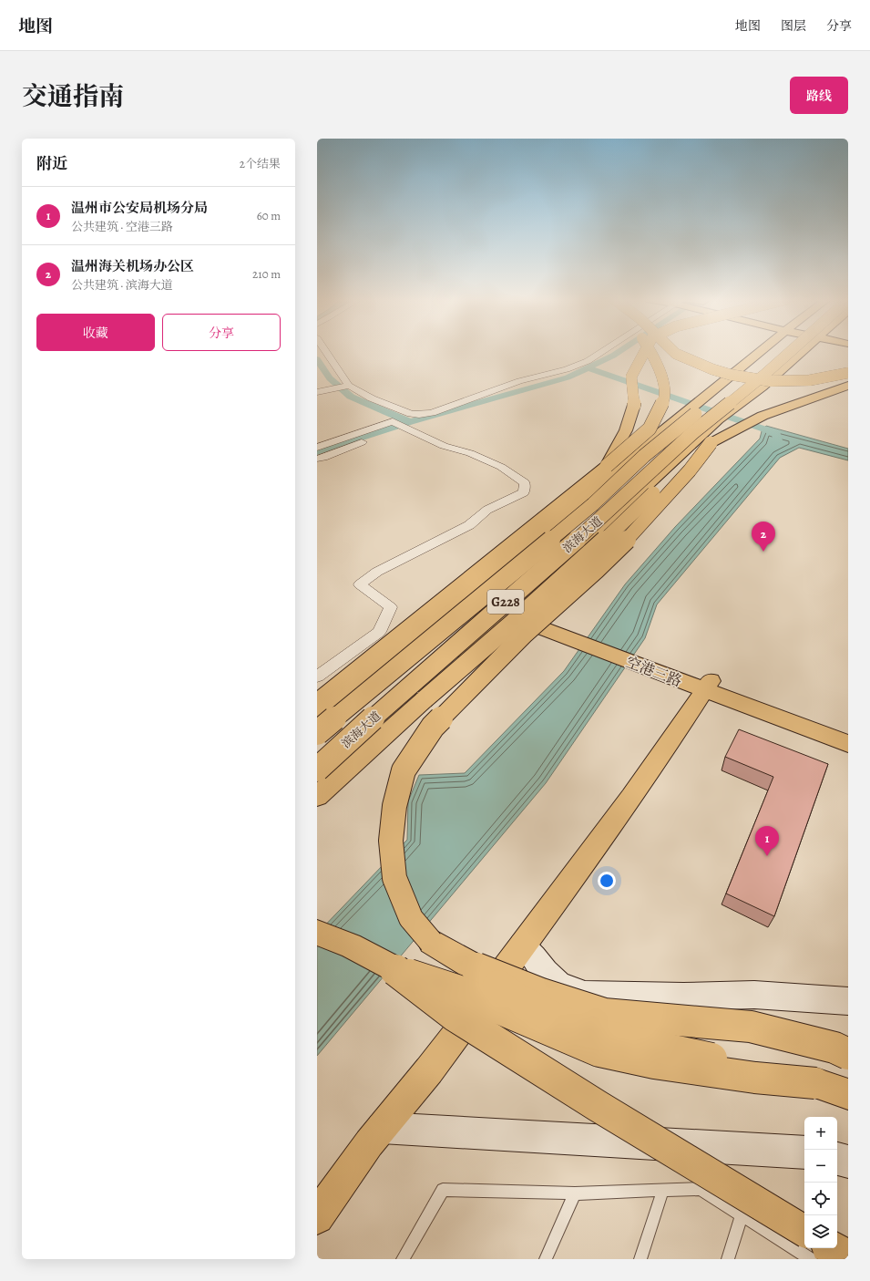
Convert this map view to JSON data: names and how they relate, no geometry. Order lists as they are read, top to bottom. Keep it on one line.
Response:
{"streets":{"main road":["滨海大道","G228","空港三路"]},"page":{"header":"地图","nav":["地图","图层","分享"],"title":"交通指南","buttons":["路线",["收藏","分享"]],"heading":["附近","2个结果"],"list":[{"mark":"1","name":"温州市公安局机场分局","note":"公共建筑 · 空港三路","value":"60 m"},{"mark":"2","name":"温州海关机场办公区","note":"公共建筑 · 滨海大道","value":"210 m"}],"pins":["2","1"],"map_buttons":["+","−"]}}
